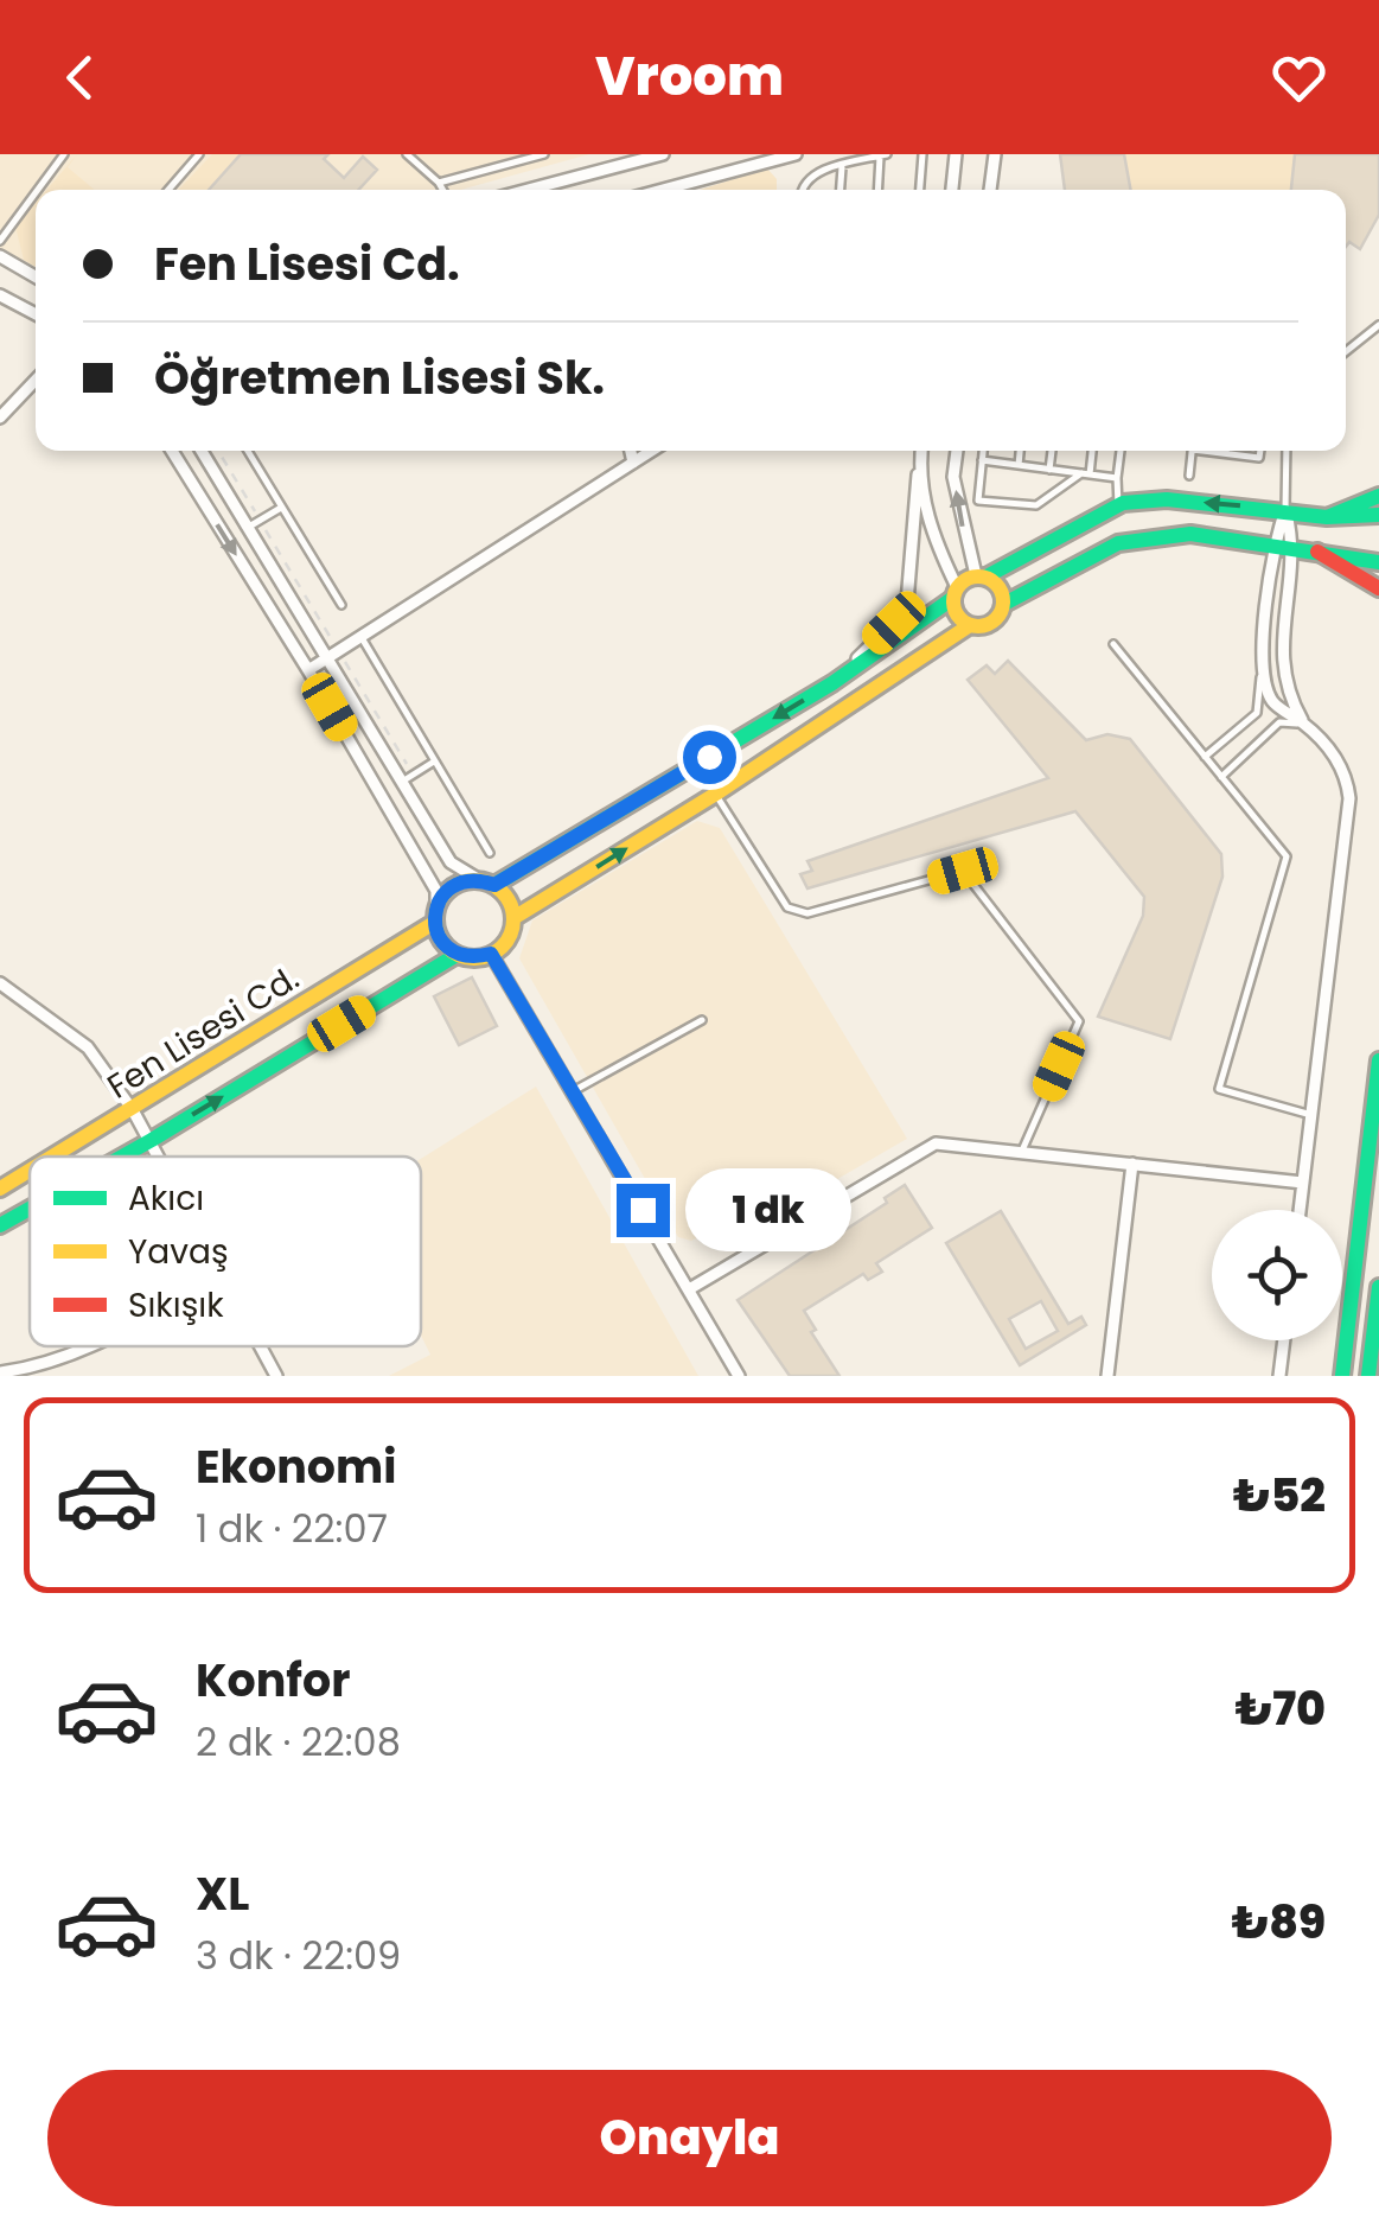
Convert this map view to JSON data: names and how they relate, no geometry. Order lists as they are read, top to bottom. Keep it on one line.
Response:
{"streets":{"main road":["Fen Lisesi Cd."]},"legend":["Akıcı","Yavaş","Sıkışık"],"page":{"header":"Vroom","banner":["Fen Lisesi Cd.","Öğretmen Lisesi Sk."],"bubble":"1 dk","list":[{"name":"Ekonomi","note":"1 dk · 22:07","value":"₺52"},{"name":"Konfor","note":"2 dk · 22:08","value":"₺70"},{"name":"XL","note":"3 dk · 22:09","value":"₺89"}],"buttons":"Onayla"}}
